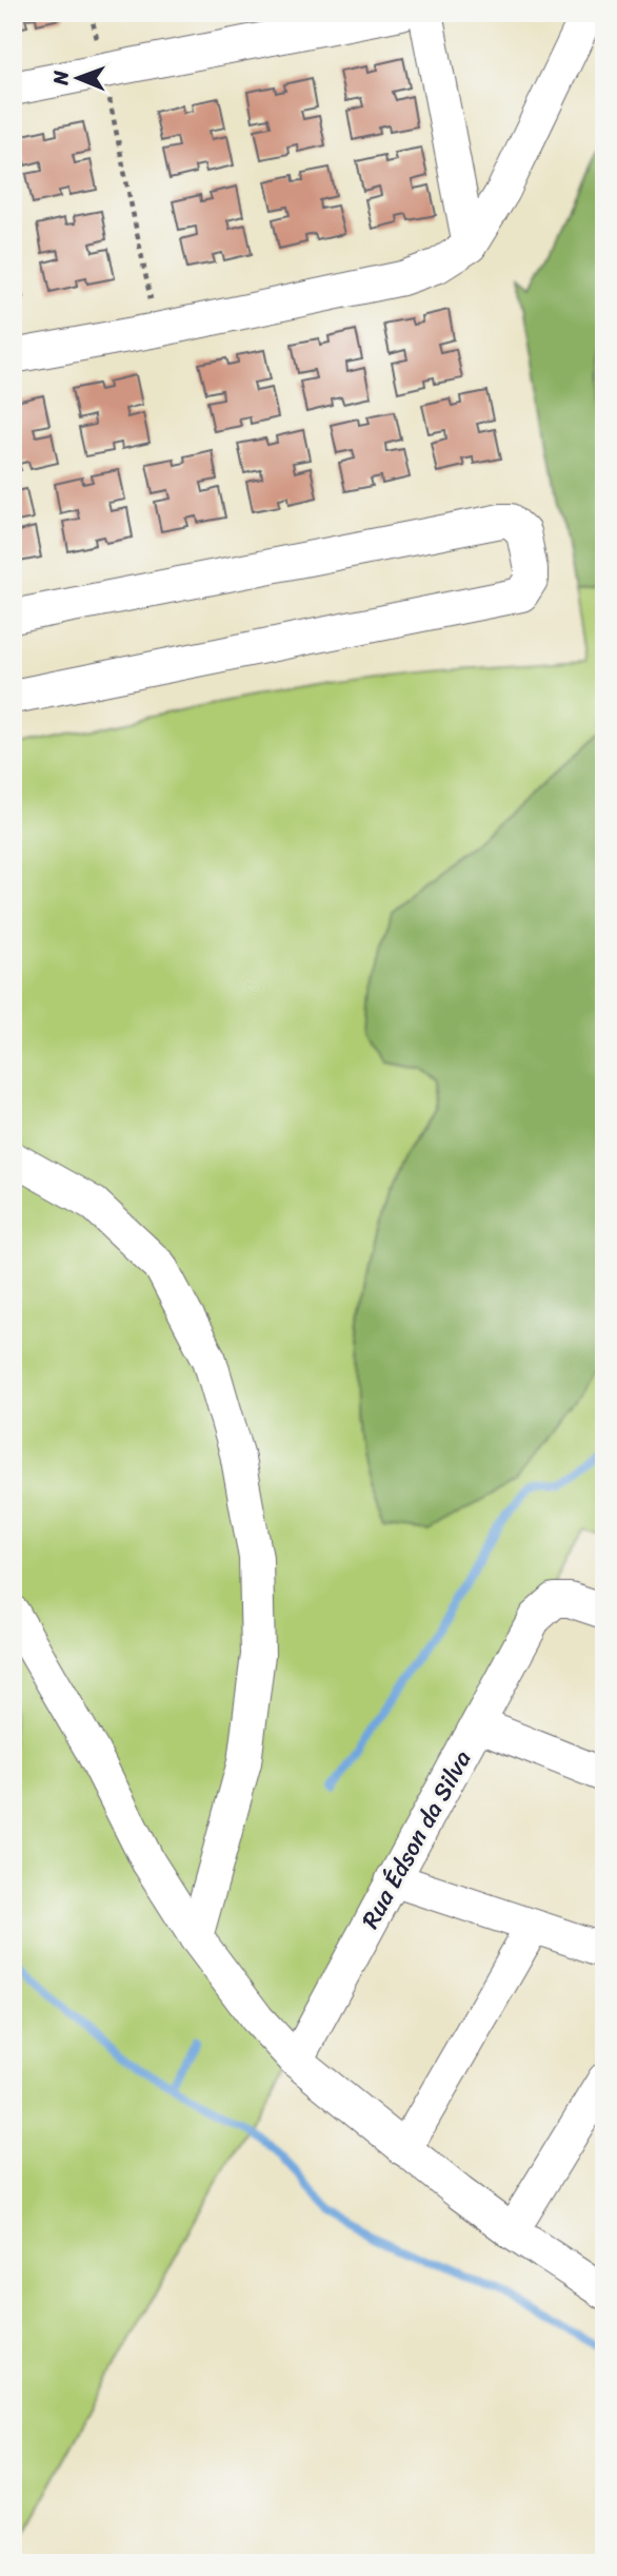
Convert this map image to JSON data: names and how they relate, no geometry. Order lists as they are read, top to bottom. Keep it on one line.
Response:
{"streets":{"street":["Rua Édson da Silva"]},"north":"left"}
